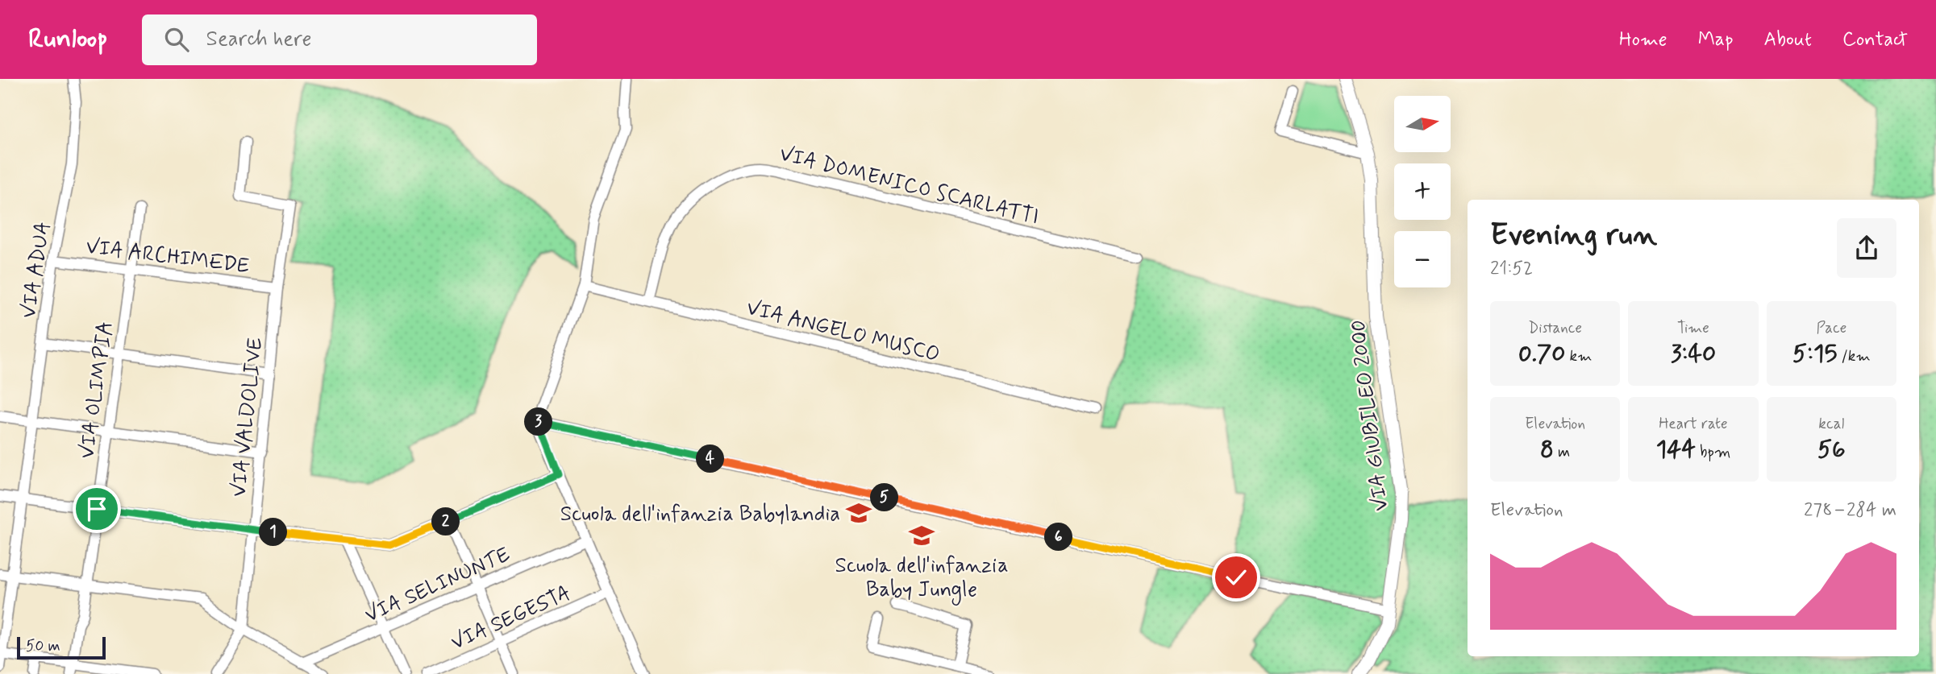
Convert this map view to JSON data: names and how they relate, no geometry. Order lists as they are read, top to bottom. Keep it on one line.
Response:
{"streets":{"street":["VIA DOMENICO SCARLATTI","VIA ARCHIMEDE","VIA ADUA","VIA ANGELO MUSCO","VIA OLIMPIA","VIA GIUBILEO 2000","VIA VALDOLIVE","VIA SELINUNTE","VIA SEGESTA"]},"crossings":[["VIA DOMENICO SCARLATTI","VIA ANGELO MUSCO"],["VIA ARCHIMEDE","VIA ADUA"],["VIA ARCHIMEDE","VIA OLIMPIA"],["VIA ARCHIMEDE","VIA VALDOLIVE"]],"places":{"school or university":["Scuola dell'infanzia Babylandia","Scuola dell'infanzia Baby Jungle"]},"scale_bar":"50 m","north":"right","page":{"header":"Runloop","search":"Search here","nav":["Home","Map","About","Contact"],"map_buttons":["+","−"],"heading":["Evening run","21:52"],"stats":[["Distance","0.70 km"],["Time","3:40"],["Pace","5:15 /km"],["Elevation","8 m"],["Heart rate","144 bpm"],["kcal","56"]],"pins":["3","4","5","2","1","6"],"chart":["Elevation","278–284 m"],"scale":"50 m"}}
